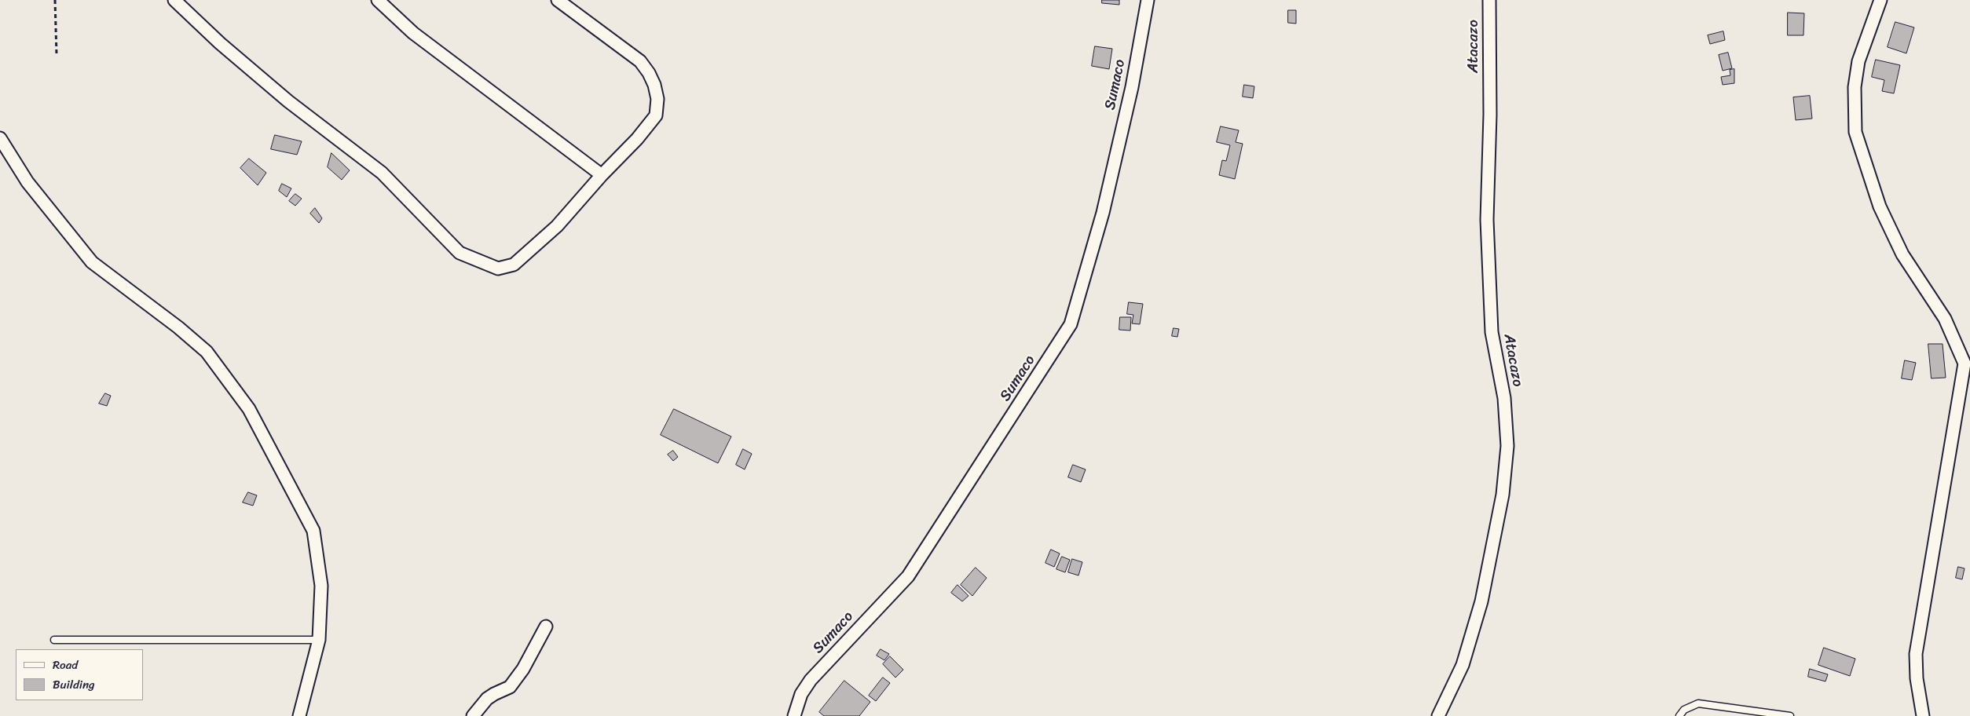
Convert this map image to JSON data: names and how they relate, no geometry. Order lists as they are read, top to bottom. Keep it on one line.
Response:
{"streets":{"street":["Atacazo","Sumaco"]},"legend":["Road","Building"]}
